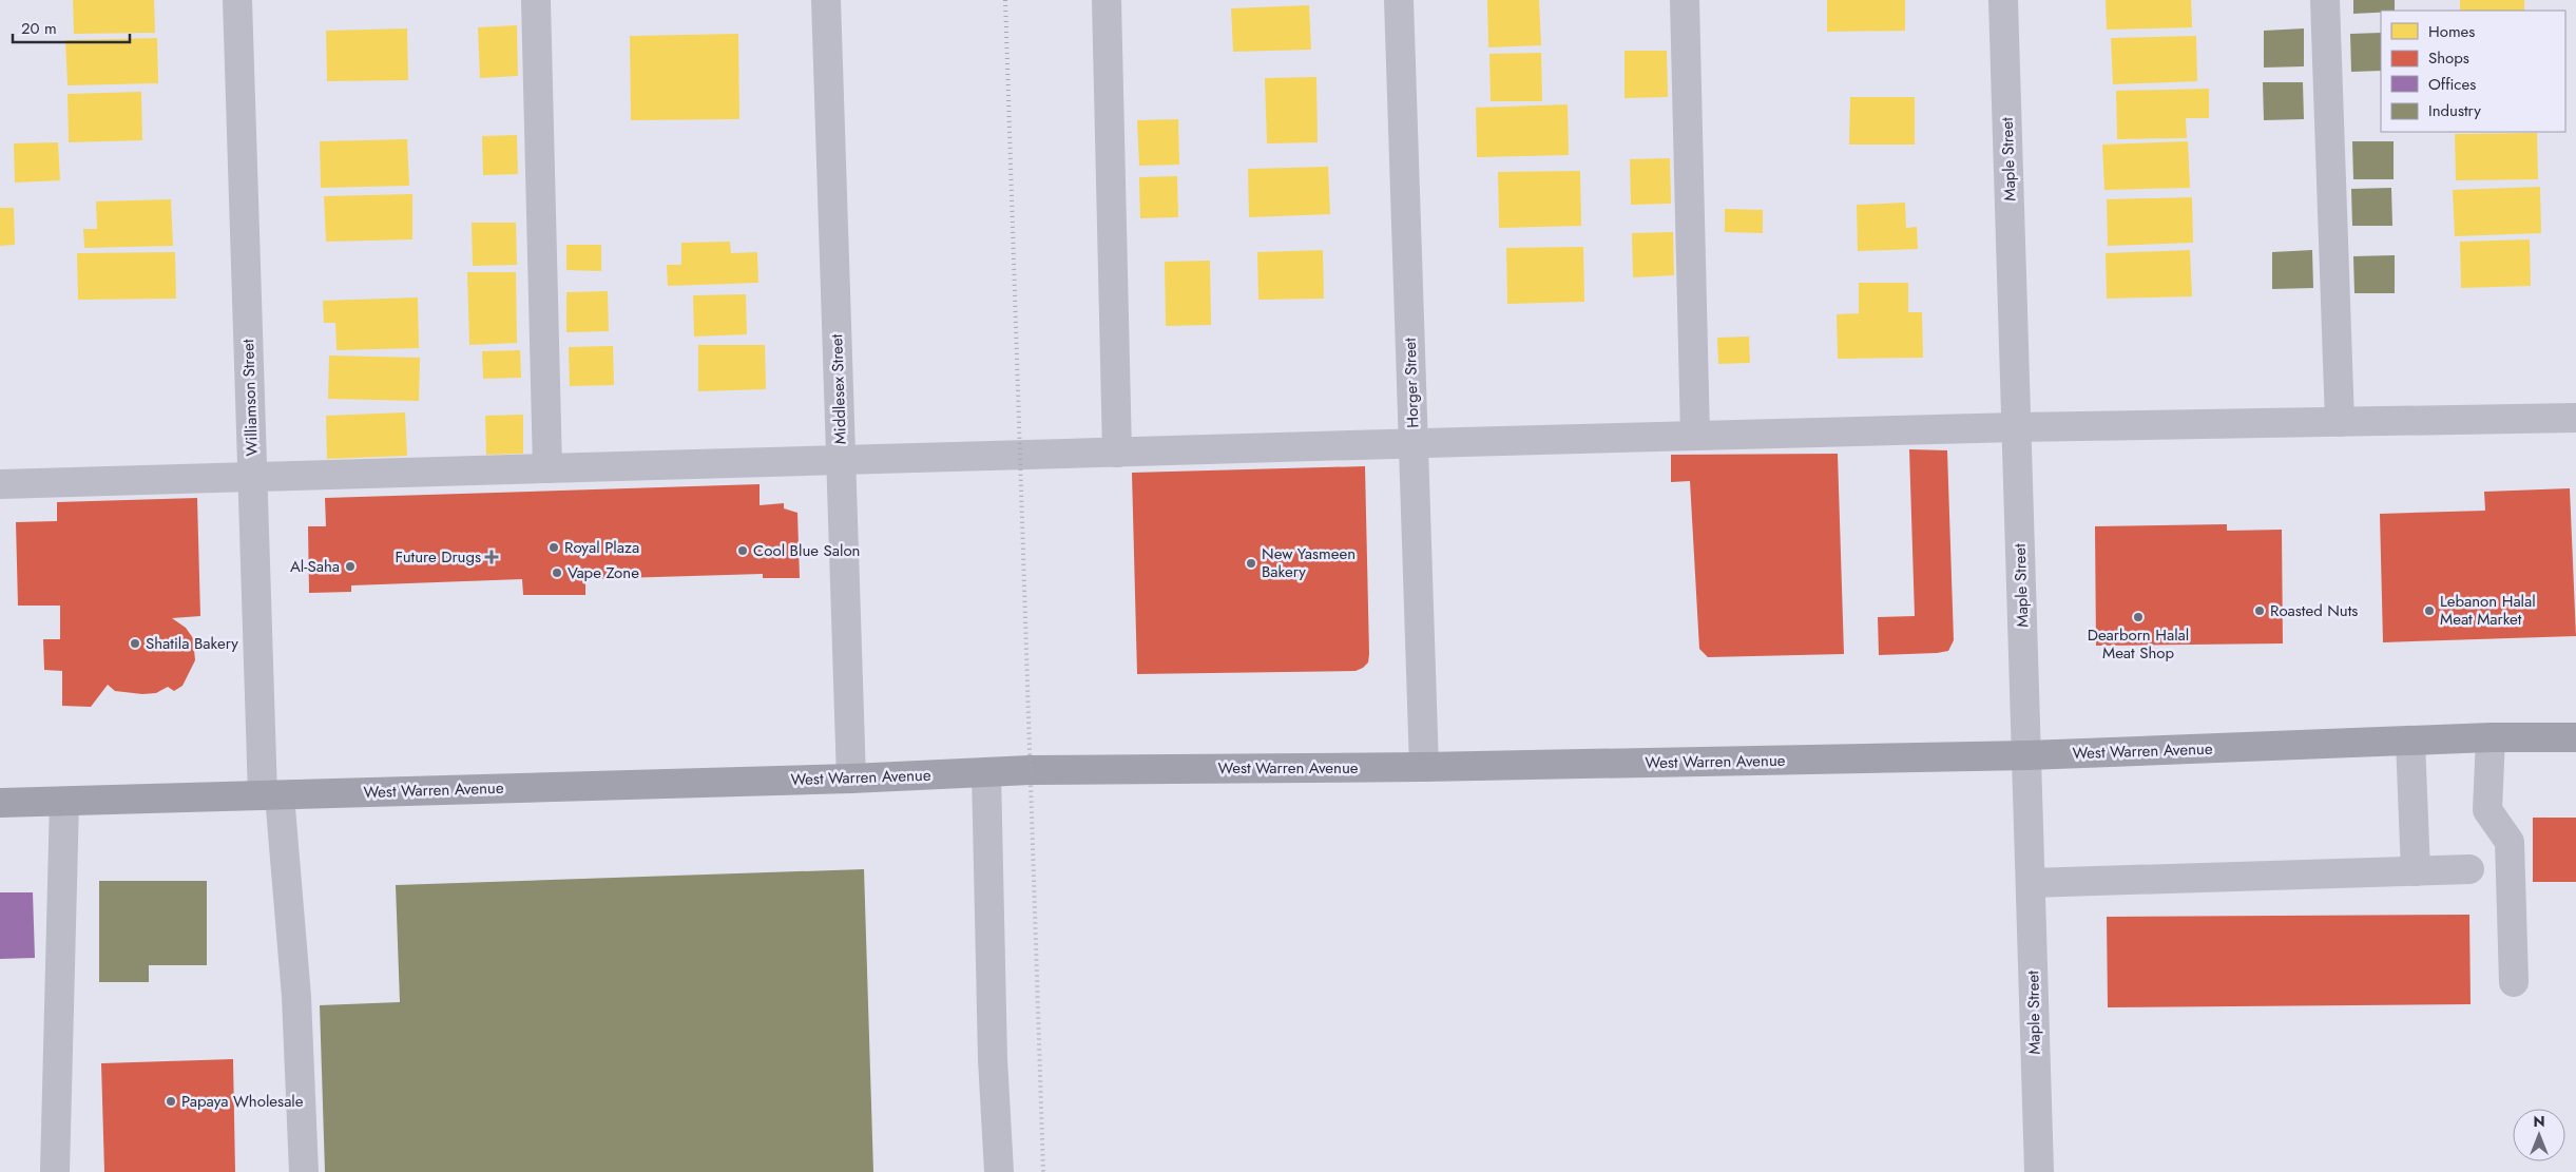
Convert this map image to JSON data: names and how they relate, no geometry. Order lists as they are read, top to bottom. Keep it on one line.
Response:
{"streets":{"main road":["West Warren Avenue"],"street":["Maple Street","Horger Street","Middlesex Street","Williamson Street"]},"crossings":[["Maple Street","West Warren Avenue"],["Horger Street","West Warren Avenue"],["Middlesex Street","West Warren Avenue"],["Williamson Street","West Warren Avenue"]],"places":{"other":["Royal Plaza","Cool Blue Salon","New Yasmeen Bakery","Al-Saha","Vape Zone","Roasted Nuts","Lebanon Halal Meat Market","Dearborn Halal Meat Shop","Shatila Bakery","Papaya Wholesale"],"health":["Future Drugs"]},"legend":["Homes","Shops","Offices","Industry"],"scale_bar":"20 m","north":"top"}
